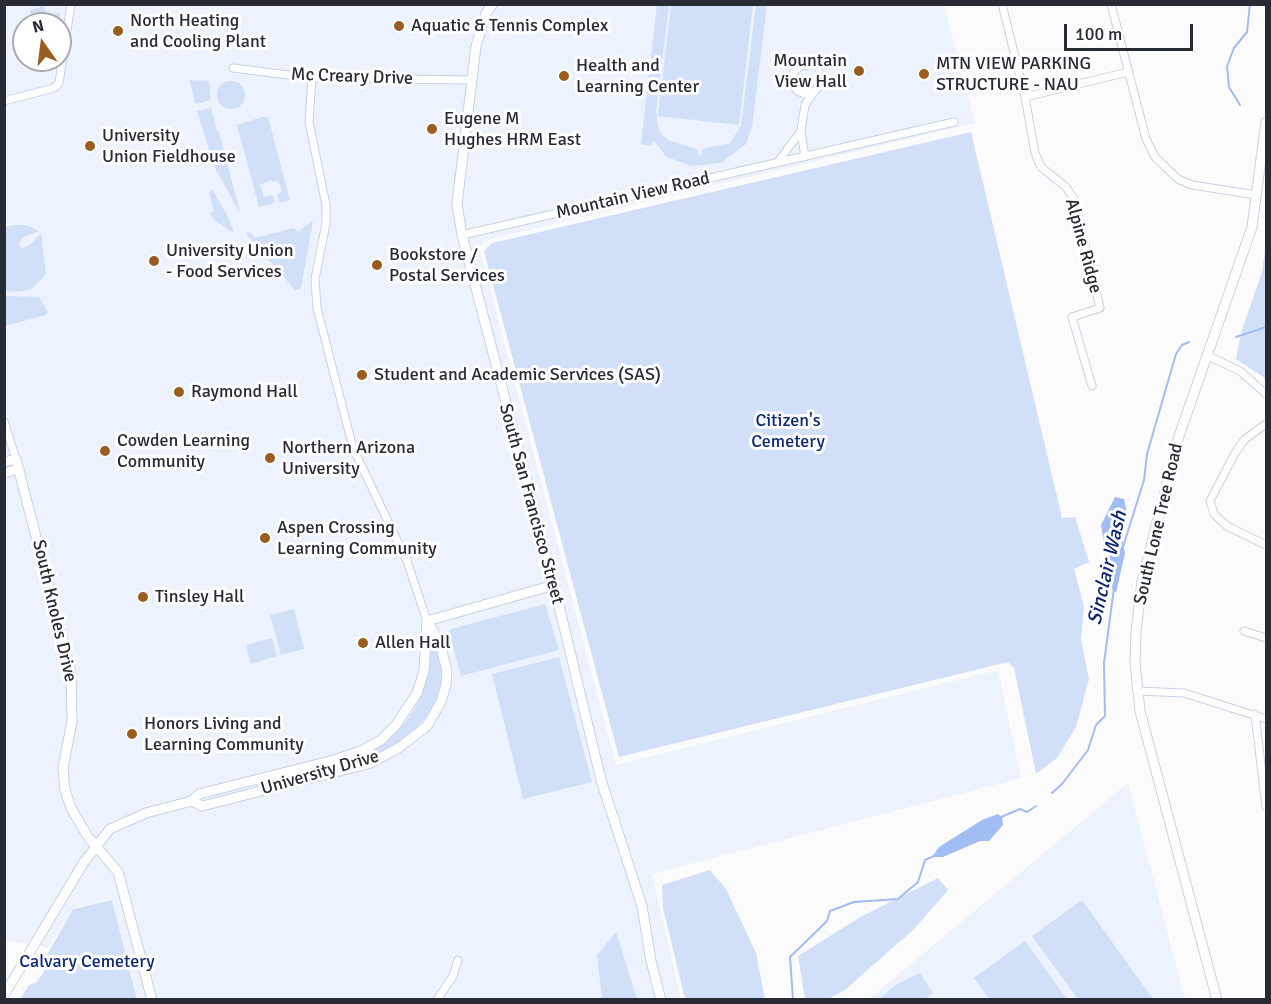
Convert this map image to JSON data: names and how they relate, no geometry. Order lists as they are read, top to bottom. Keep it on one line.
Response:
{"streets":{"street":["Mc Creary Drive","Mountain View Road","Alpine Ridge","South San Francisco Street","South Lone Tree Road","South Knoles Drive","University Drive"]},"crossings":[["Mc Creary Drive","South San Francisco Street"],["Mountain View Road","South San Francisco Street"],["South Knoles Drive","University Drive"]],"water":["Sinclair Wash"],"parks":["Citizen's Cemetery","Calvary Cemetery"],"places":["Aquatic & Tennis Complex","North Heating and Cooling Plant","Mountain View Hall","MTN VIEW PARKING STRUCTURE - NAU","Health and Learning Center","Eugene M Hughes HRM East","University Union Fieldhouse","University Union - Food Services","Bookstore / Postal Services","Student and Academic Services (SAS)","Raymond Hall","Cowden Learning Community","Northern Arizona University","Aspen Crossing Learning Community","Tinsley Hall","Allen Hall","Honors Living and Learning Community"],"scale_bar":"100 m","north":"top"}
